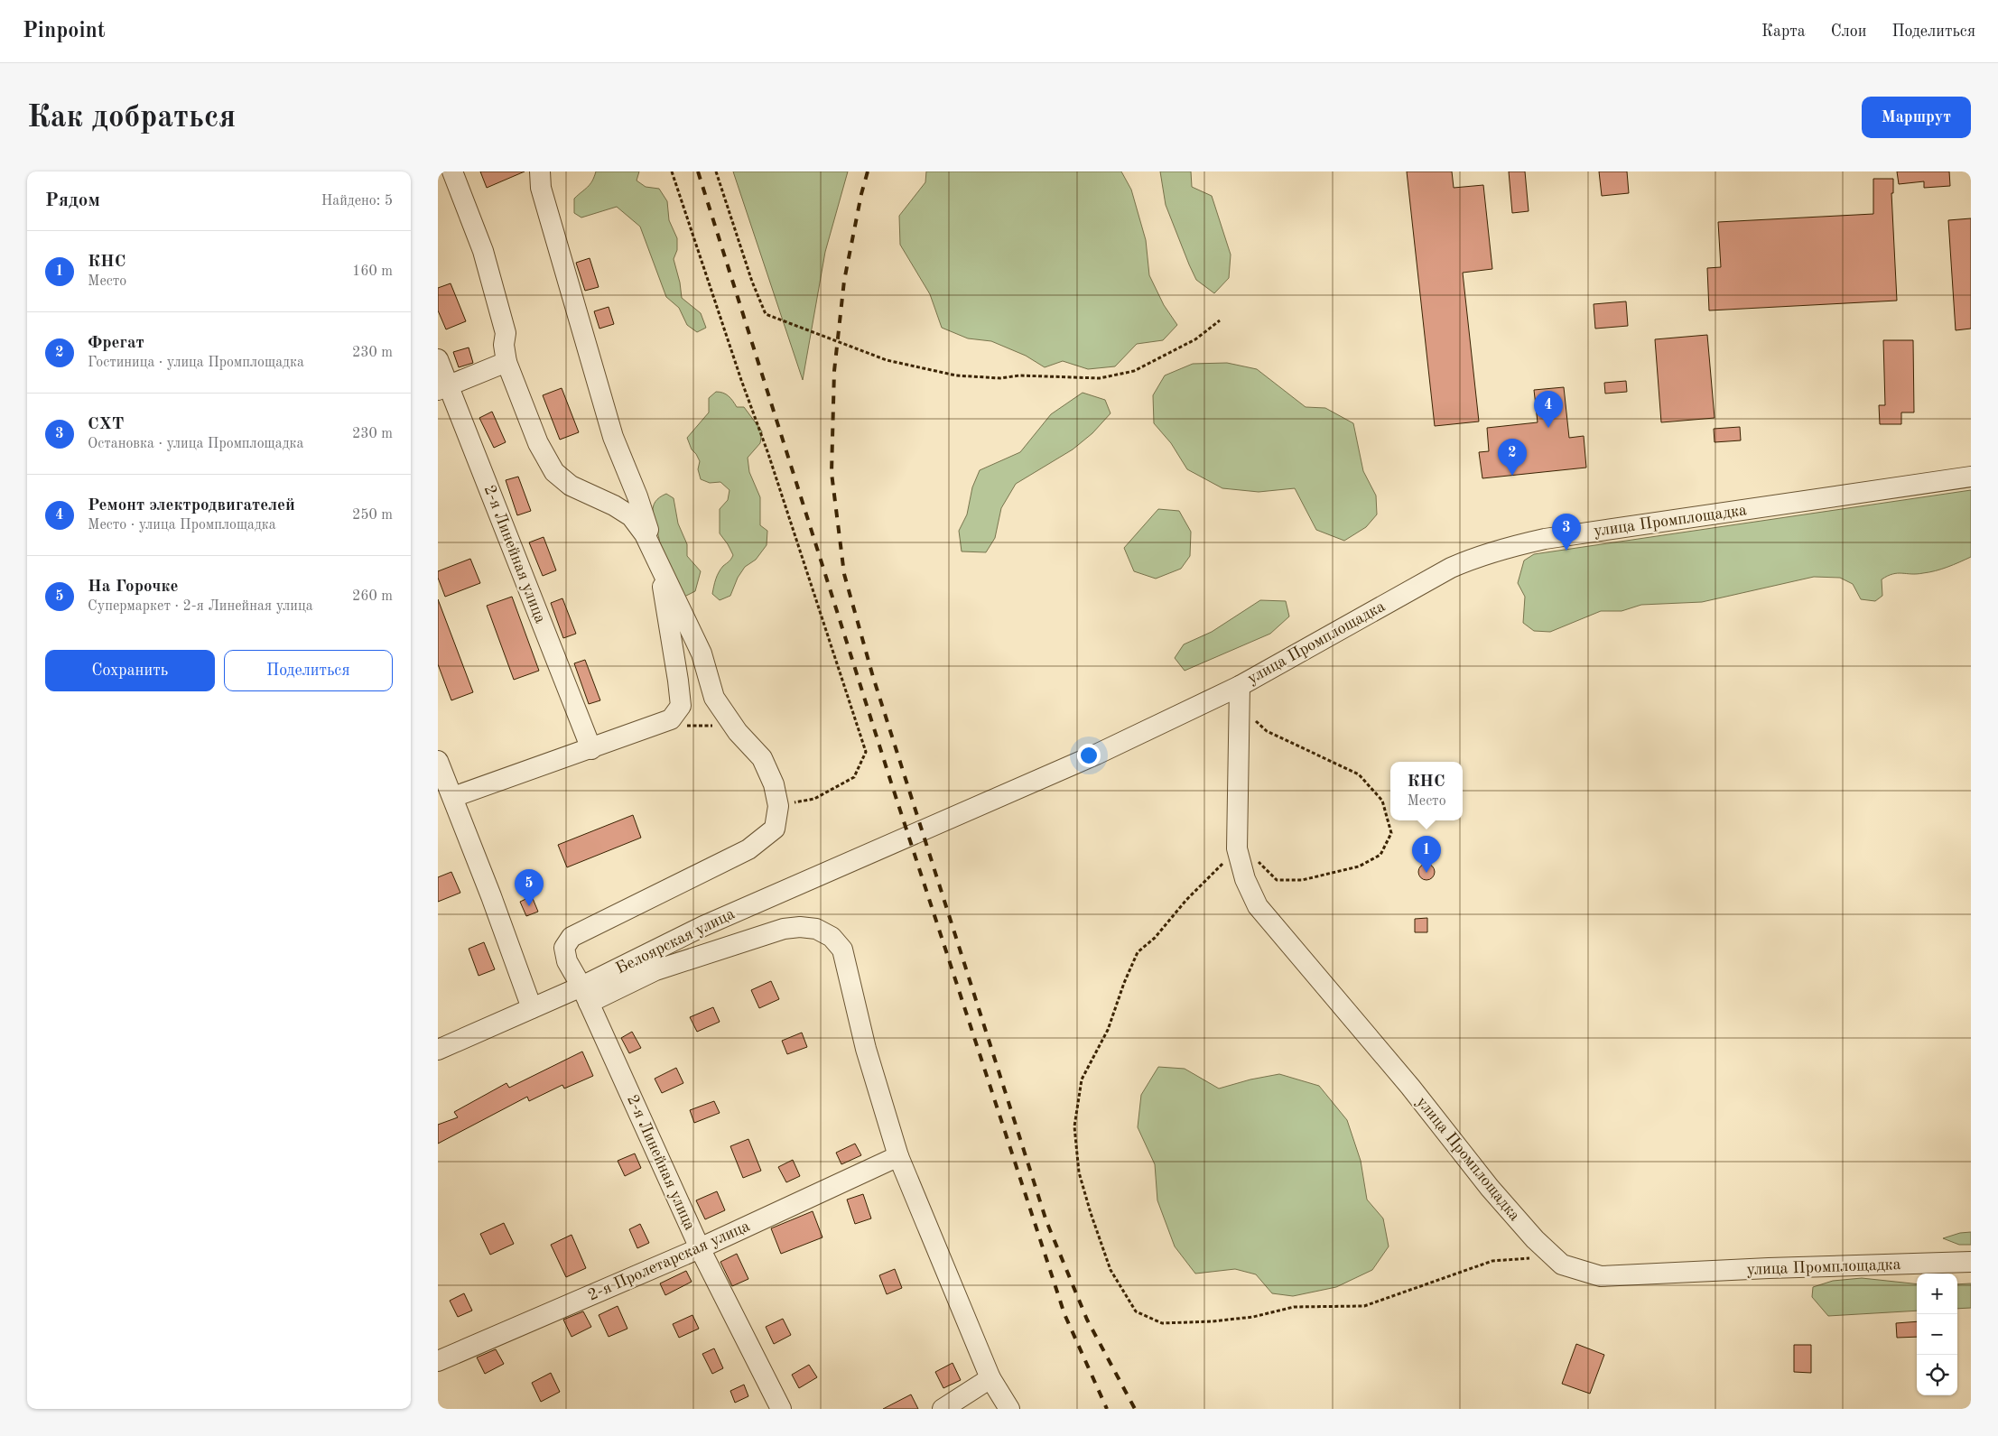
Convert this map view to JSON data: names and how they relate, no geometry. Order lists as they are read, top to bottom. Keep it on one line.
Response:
{"streets":{"street":["улица Промплощадка","2-я Линейная улица","Белоярская улица","2-я Пролетарская улица"]},"crossings":[["улица Промплощадка","Белоярская улица"],["2-я Линейная улица","Белоярская улица"],["2-я Линейная улица","2-я Пролетарская улица"]],"page":{"header":"Pinpoint","nav":["Карта","Слои","Поделиться"],"buttons":["Маршрут",["Сохранить","Поделиться"]],"title":"Как добраться","heading":["Рядом","Найдено: 5"],"list":[{"mark":"1","name":"КНС","note":"Место","value":"160 m"},{"mark":"2","name":"Фрегат","note":"Гостиница · улица Промплощадка","value":"230 m"},{"mark":"3","name":"СХТ","note":"Остановка · улица Промплощадка","value":"230 m"},{"mark":"4","name":"Ремонт электродвигателей","note":"Место · улица Промплощадка","value":"250 m"},{"mark":"5","name":"На Горочке","note":"Супермаркет · 2-я Линейная улица","value":"260 m"}],"pins":["4","2","3","1","5"],"popup":["КНС","Место"],"map_buttons":["+","−"]}}
